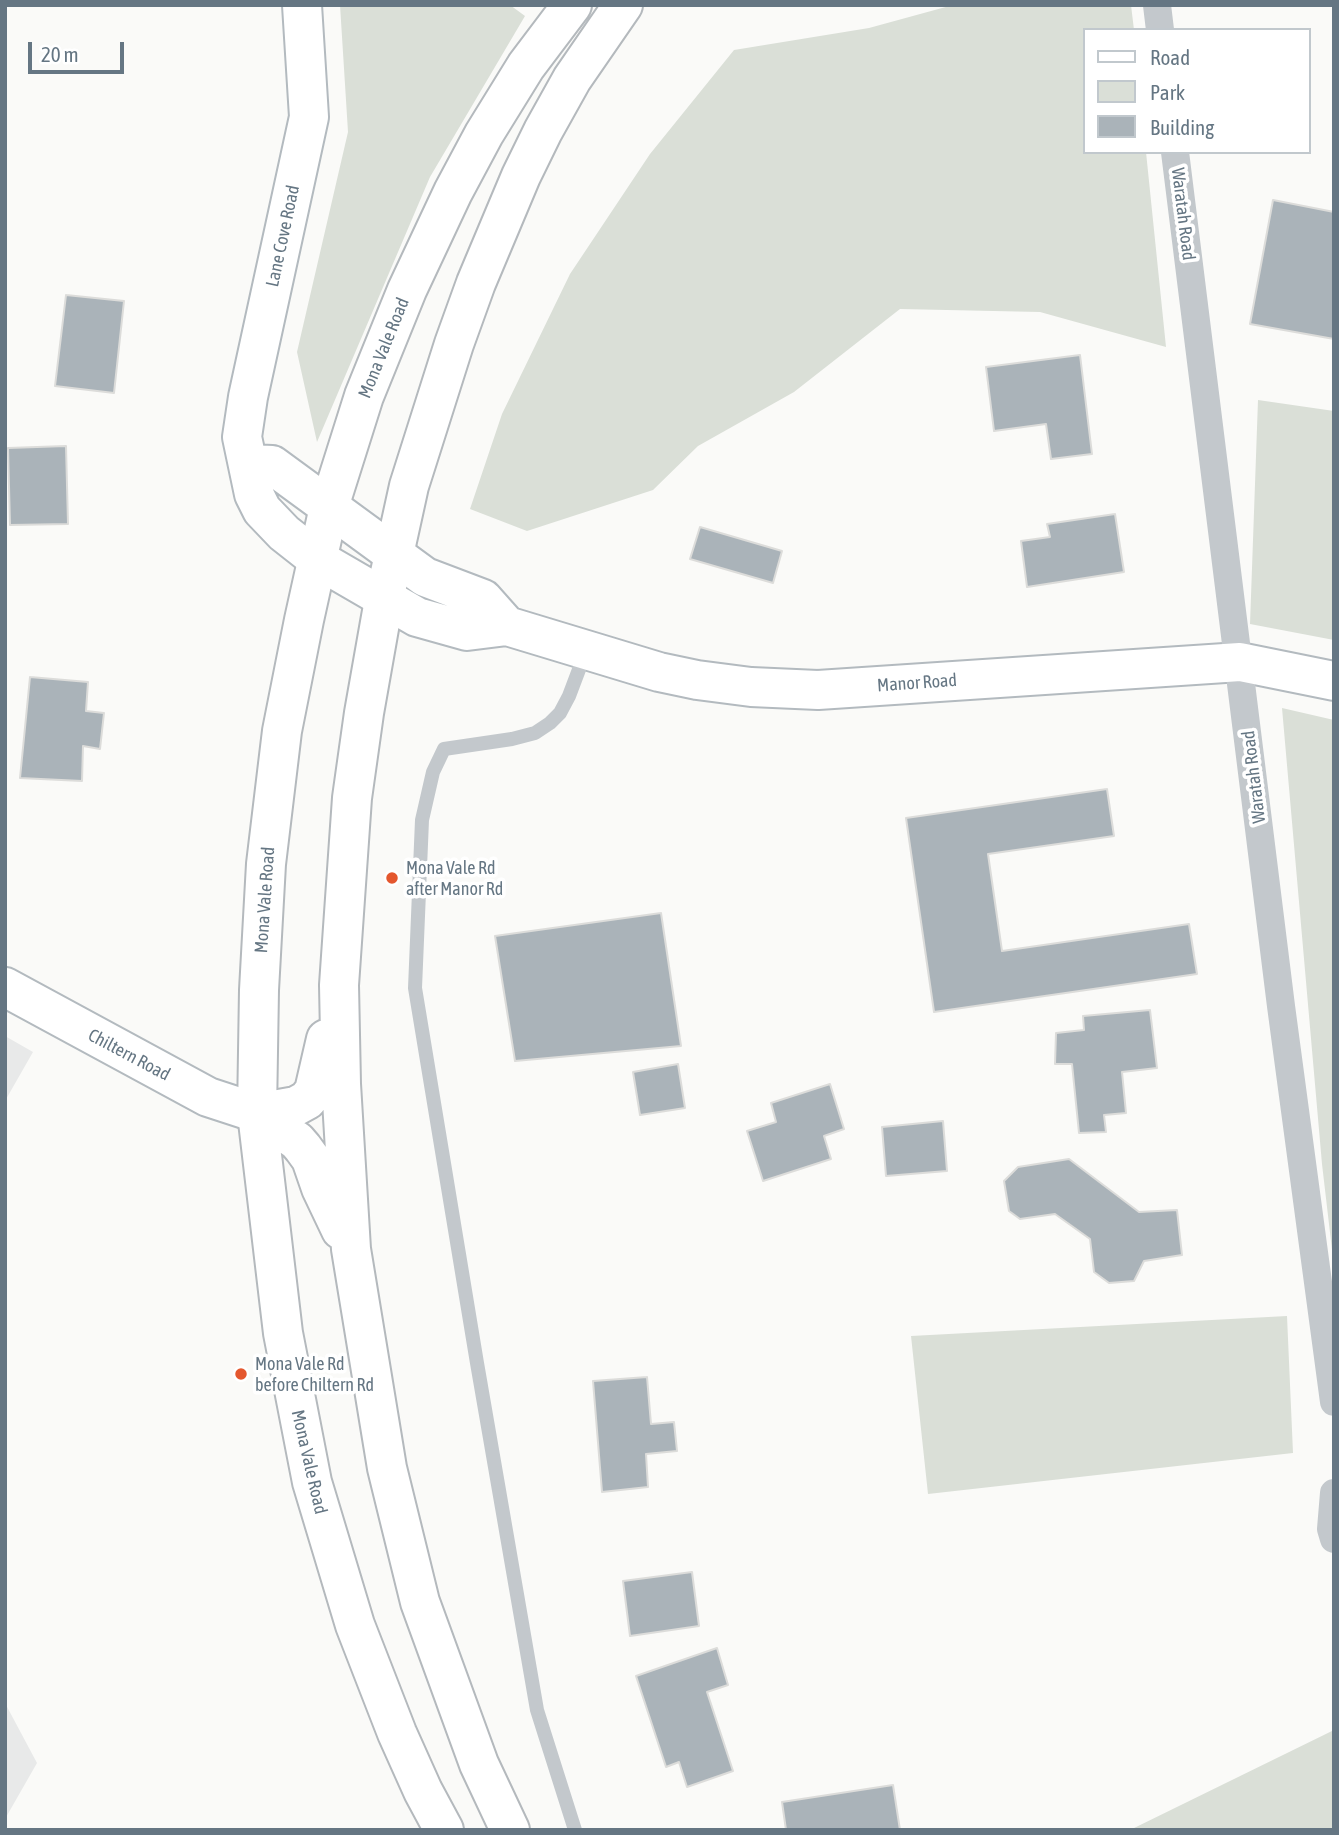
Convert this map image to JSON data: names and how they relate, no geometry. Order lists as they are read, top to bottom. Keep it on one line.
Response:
{"streets":{"main road":["Lane Cove Road","Mona Vale Road","Manor Road","Chiltern Road"],"street":["Waratah Road"]},"crossings":[["Waratah Road","Manor Road"],["Lane Cove Road","Mona Vale Road"],["Lane Cove Road","Manor Road"],["Mona Vale Road","Chiltern Road"]],"places":["Mona Vale Rd after Manor Rd","Mona Vale Rd before Chiltern Rd"],"legend":["Road","Park","Building"],"scale_bar":"20 m"}
